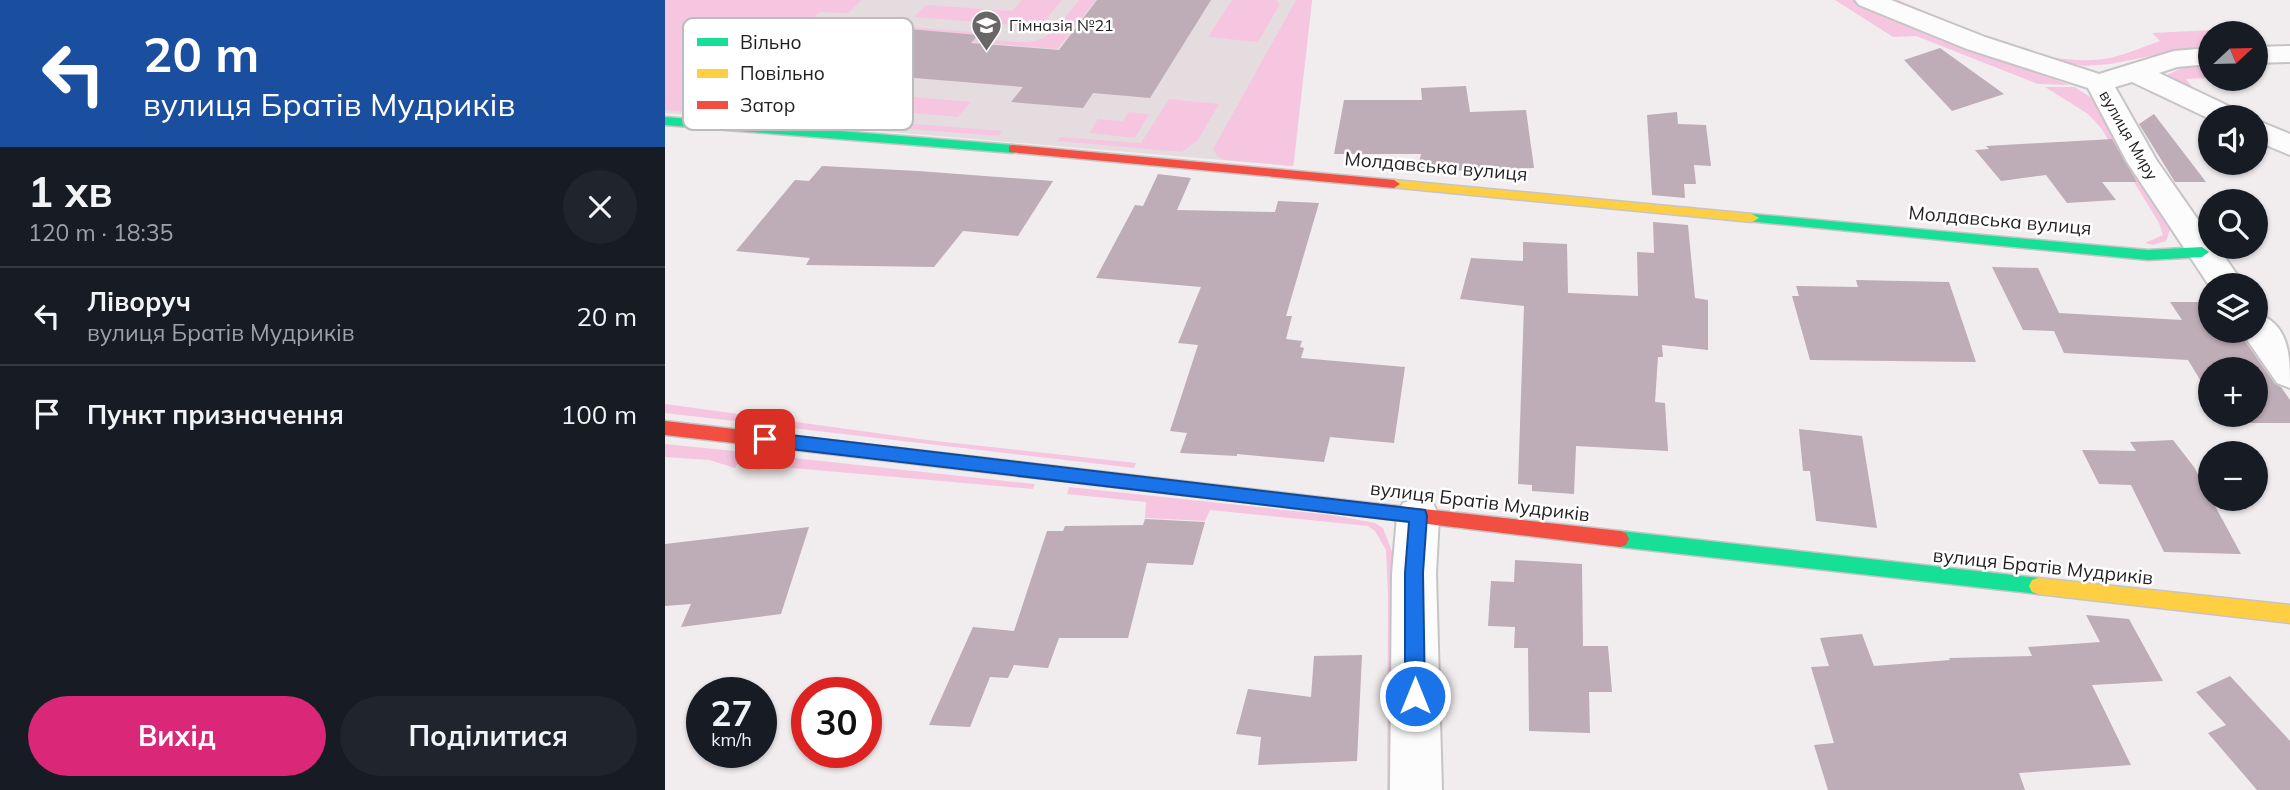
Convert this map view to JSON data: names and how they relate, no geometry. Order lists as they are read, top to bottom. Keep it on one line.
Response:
{"streets":{"street":["вулиця Миру","Молдавська вулиця","вулиця Братів Мудриків"]},"places":{"school or university":["Гімназія №21"]},"legend":["Вільно","Повільно","Затор"],"north":"right","page":{"turn":["20 m","вулиця Братів Мудриків"],"map_buttons":["+","−"],"heading":["1 хв","120 m · 18:35"],"list":[{"name":"Ліворуч","note":"вулиця Братів Мудриків","value":"20 m"},{"name":"Пункт призначення","value":"100 m"}],"speed":"27 km/h","limit":"30","buttons":["Вихід","Поділитися"]}}
